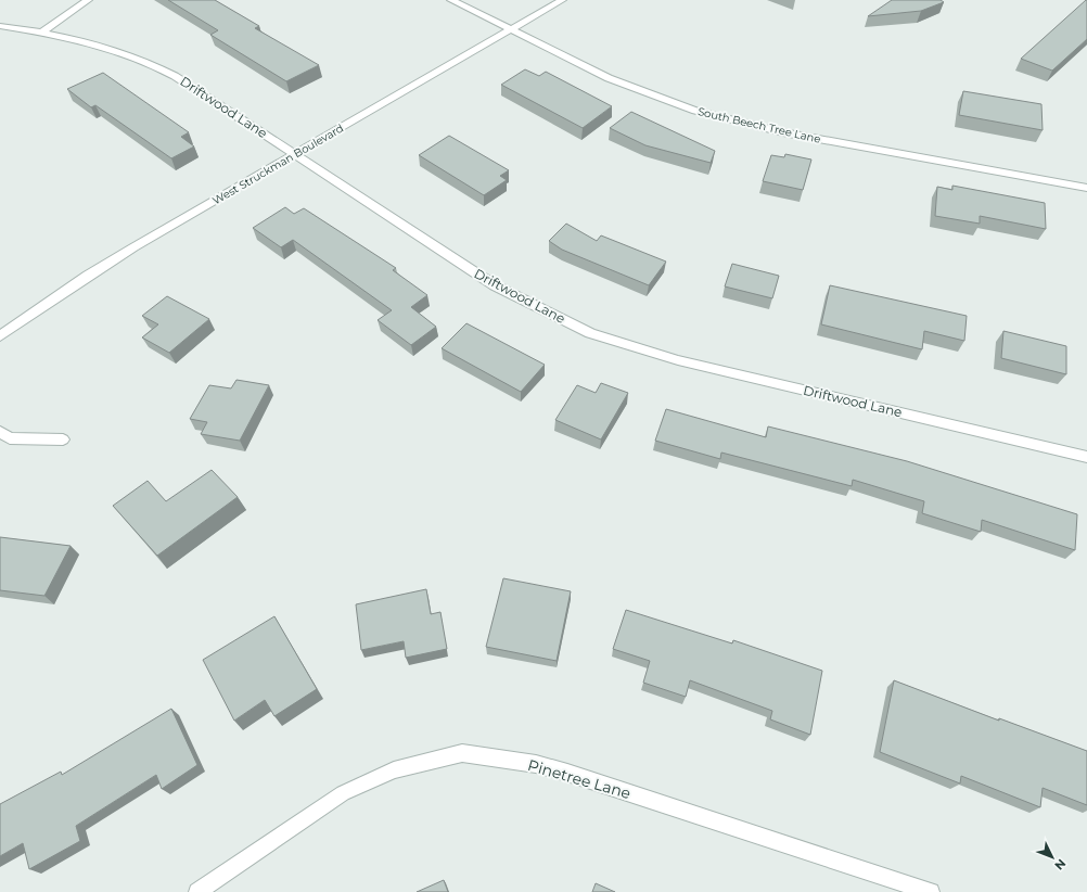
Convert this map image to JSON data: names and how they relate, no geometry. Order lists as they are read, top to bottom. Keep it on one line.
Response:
{"streets":{"street":["Driftwood Lane","South Beech Tree Lane","West Struckman Boulevard","Pinetree Lane"]},"crossings":[["Driftwood Lane","West Struckman Boulevard"],["South Beech Tree Lane","West Struckman Boulevard"]],"north":"bottom right"}
